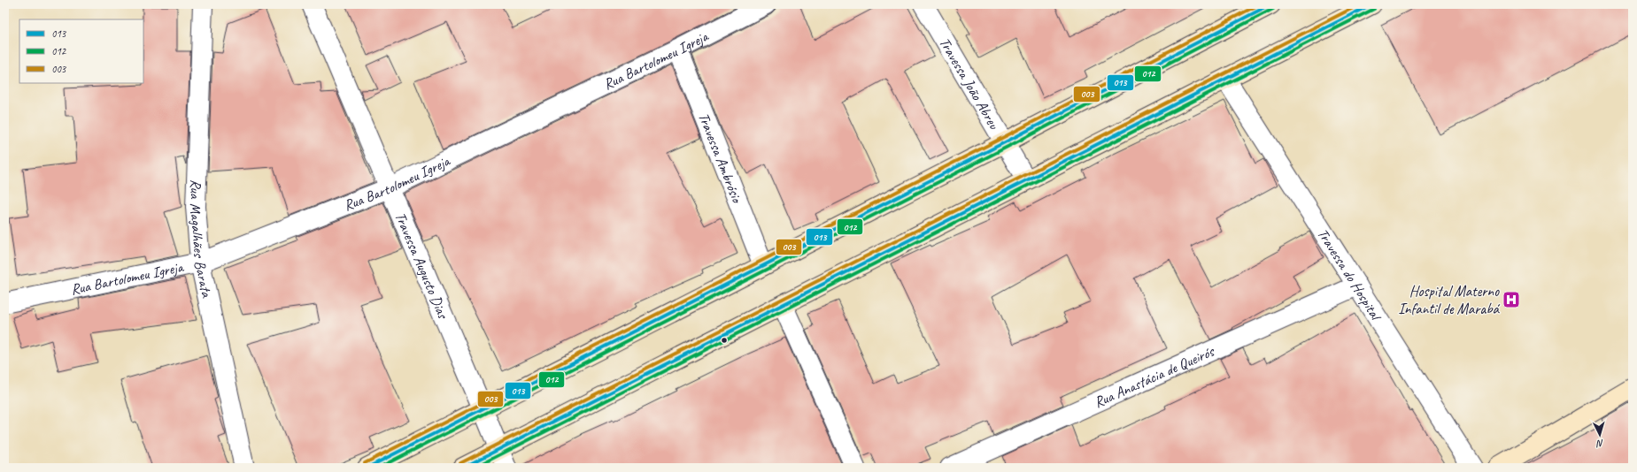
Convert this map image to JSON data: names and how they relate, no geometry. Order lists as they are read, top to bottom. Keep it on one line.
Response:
{"streets":{"street":["Rua Bartolomeu Igreja","Travessa João Abreu","Travessa Ambrósio","Rua Magalhães Barata","Travessa Augusto Dias","Travessa do Hospital","Rua Anastácia de Queirós"]},"crossings":[["Rua Bartolomeu Igreja","Travessa Ambrósio"],["Rua Bartolomeu Igreja","Rua Magalhães Barata"],["Rua Bartolomeu Igreja","Travessa Augusto Dias"],["Travessa do Hospital","Rua Anastácia de Queirós"]],"places":{"hospital":["Hospital Materno Infantil de Marabá"]},"lines":["transit line 013","transit line 003","transit line 012"],"legend":["013","012","003"],"north":"bottom"}
